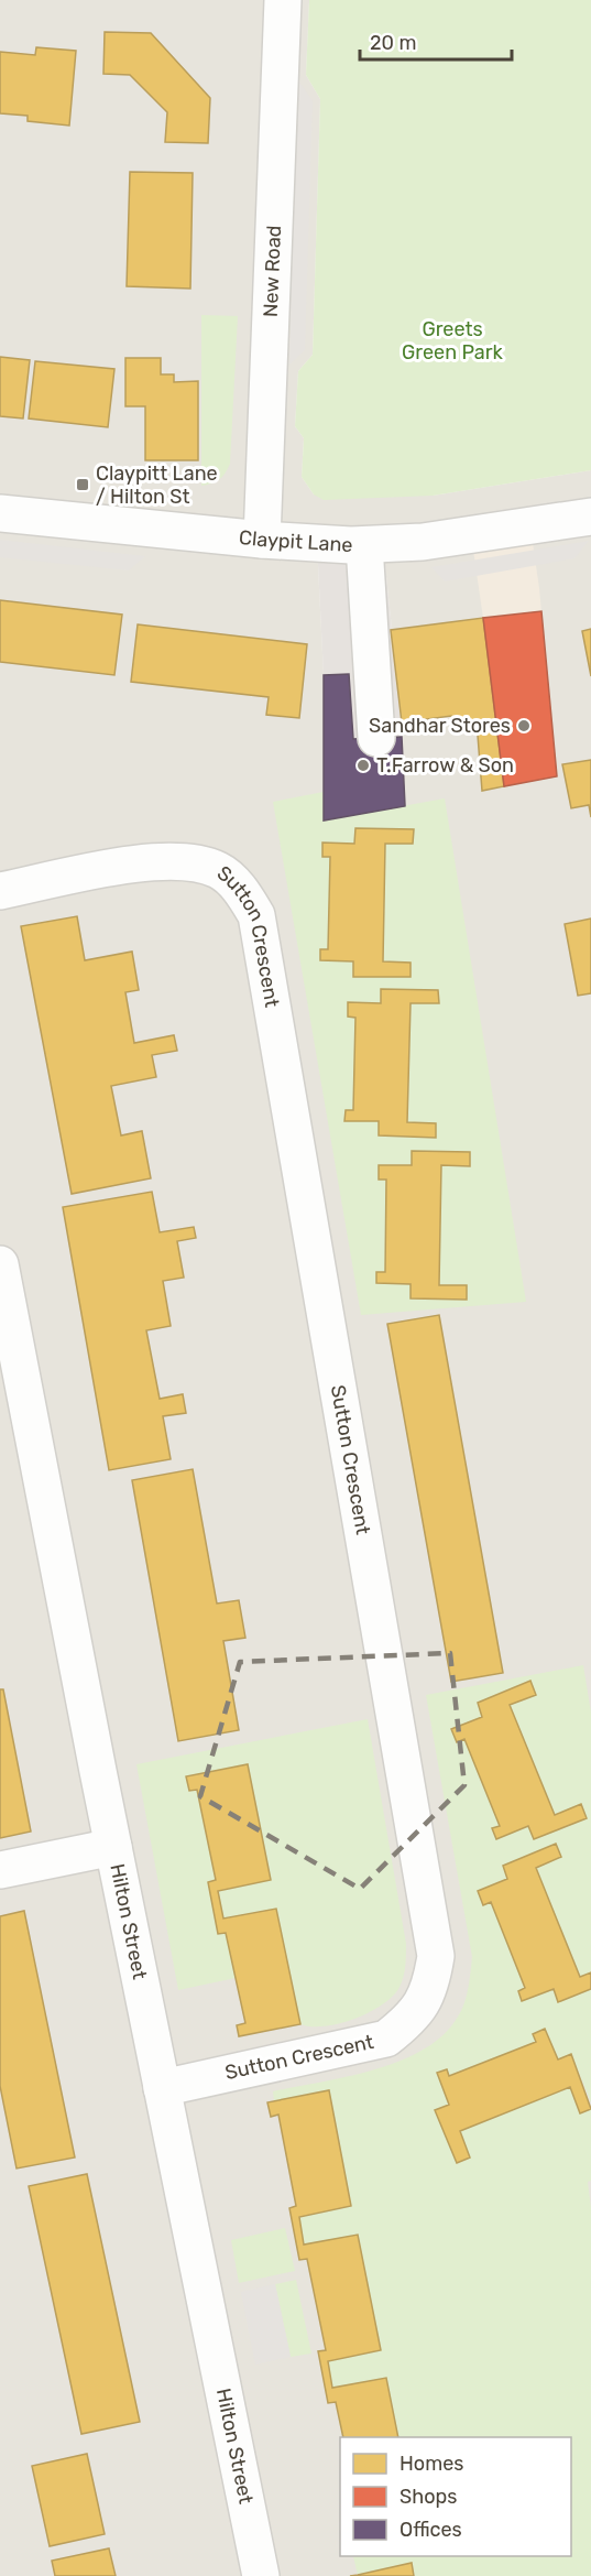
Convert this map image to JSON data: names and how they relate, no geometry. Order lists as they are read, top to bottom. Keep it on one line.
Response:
{"streets":{"street":["New Road","Claypit Lane","Sutton Crescent","Hilton Street"]},"crossings":[["New Road","Claypit Lane"],["Sutton Crescent","Hilton Street"]],"parks":["Greets Green Park"],"places":{"transit":["Claypitt Lane / Hilton St"],"other":["Sandhar Stores","T.Farrow & Son"]},"legend":["Homes","Shops","Offices"],"scale_bar":"20 m"}
